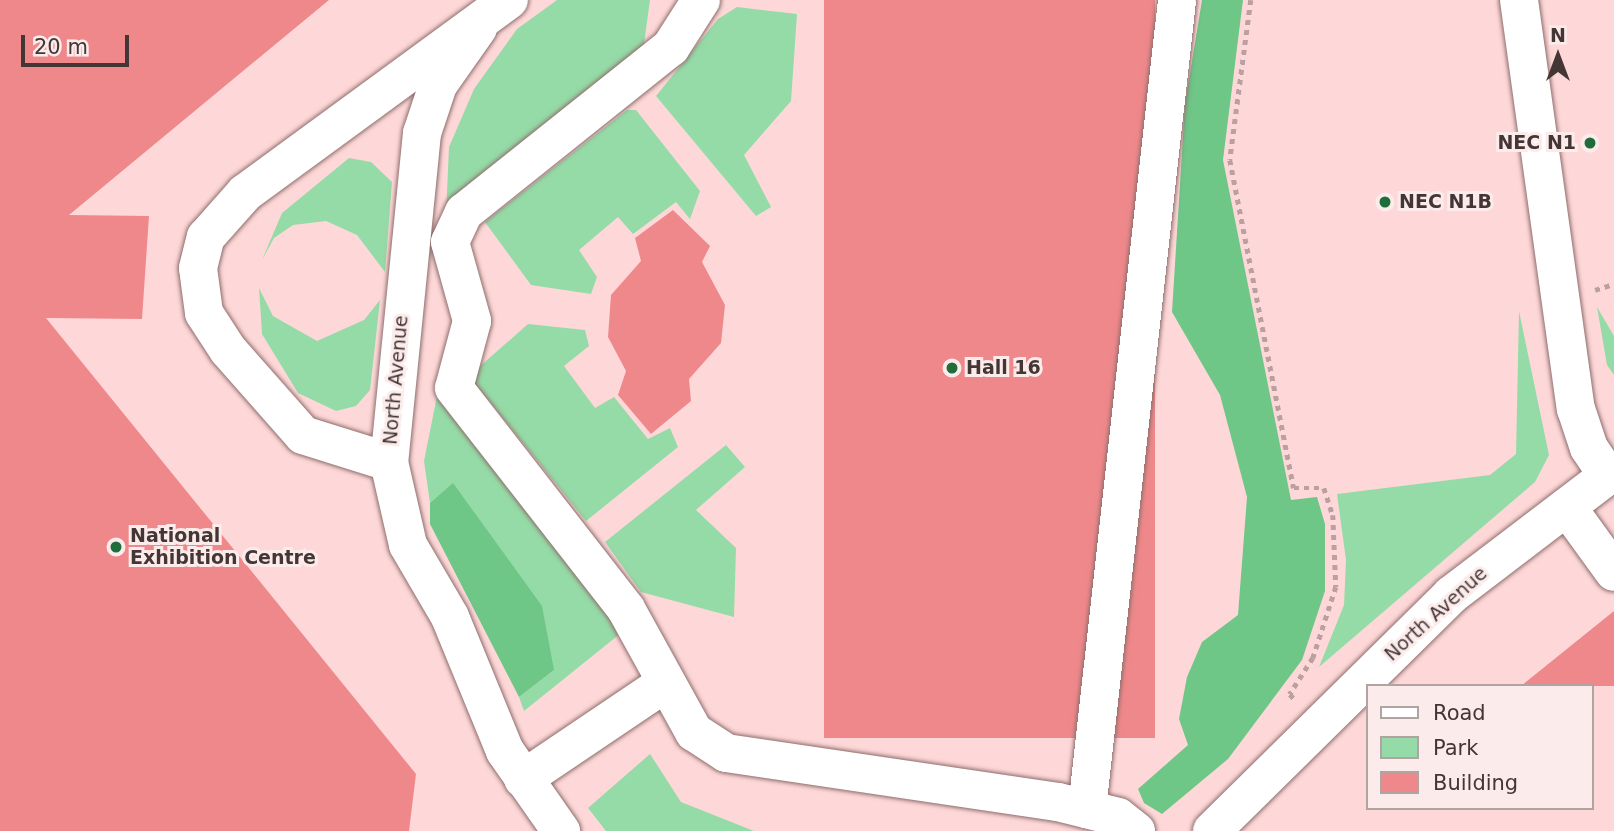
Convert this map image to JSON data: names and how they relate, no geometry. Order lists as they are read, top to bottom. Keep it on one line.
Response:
{"streets":{"street":["North Avenue"]},"places":["NEC N1","NEC N1B","Hall 16","National Exhibition Centre"],"legend":["Road","Park","Building"],"scale_bar":"20 m","north":"top"}
